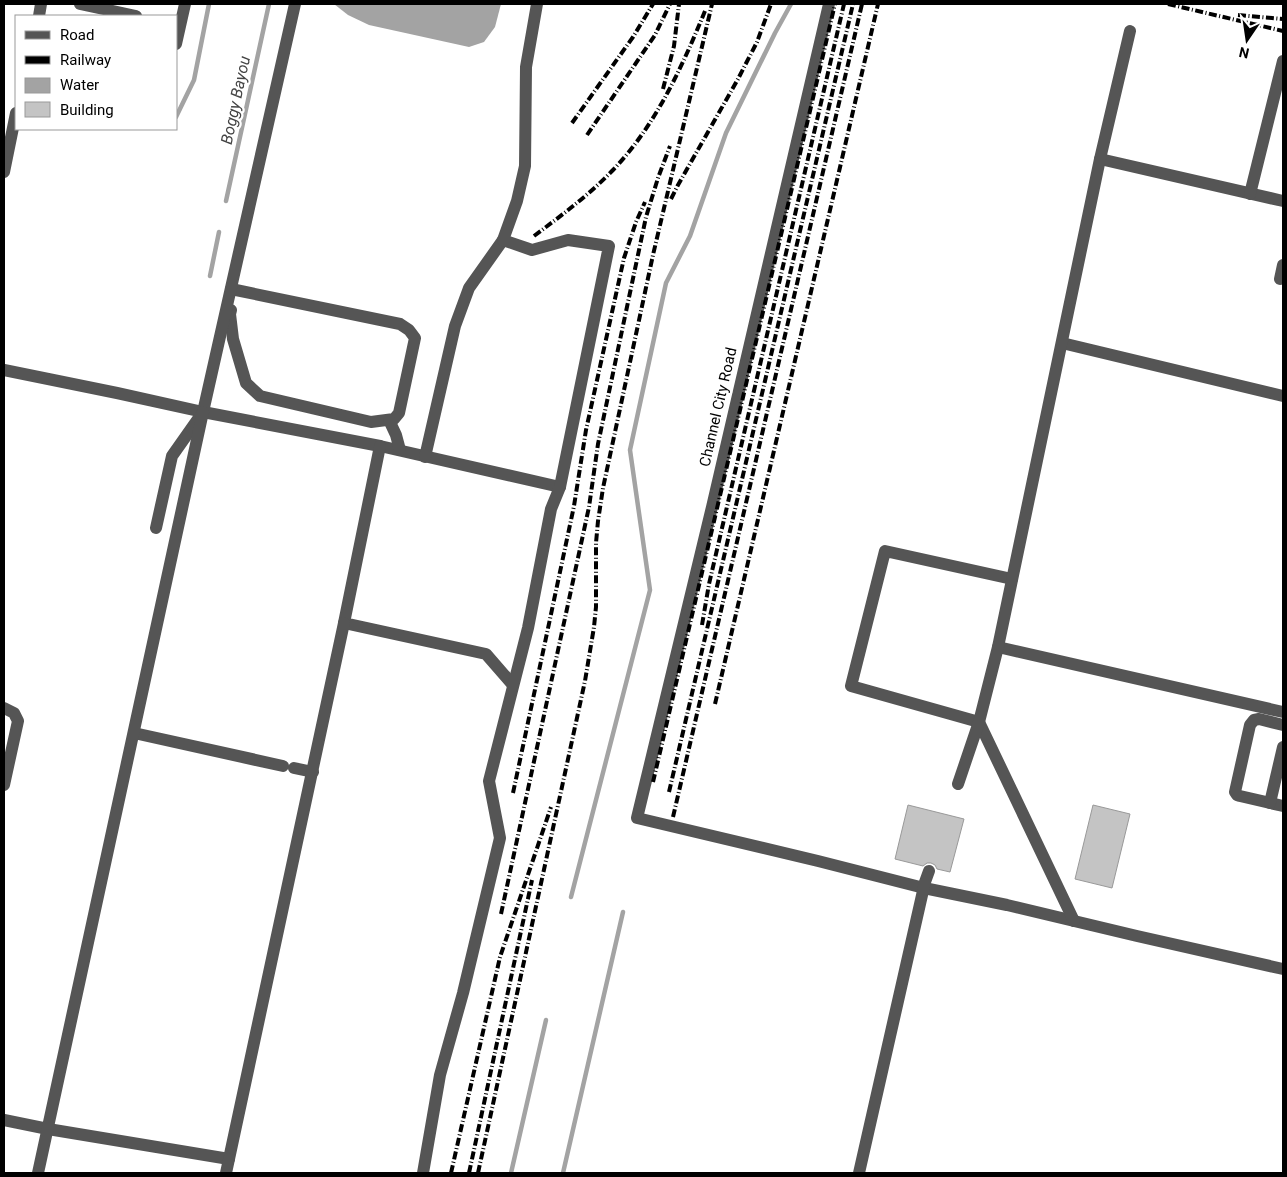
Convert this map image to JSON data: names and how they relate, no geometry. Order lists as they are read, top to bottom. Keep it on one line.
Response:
{"streets":{"lane":["Channel City Road"]},"water":["Boggy Bayou"],"legend":["Road","Railway","Water","Building"],"north":"bottom"}
